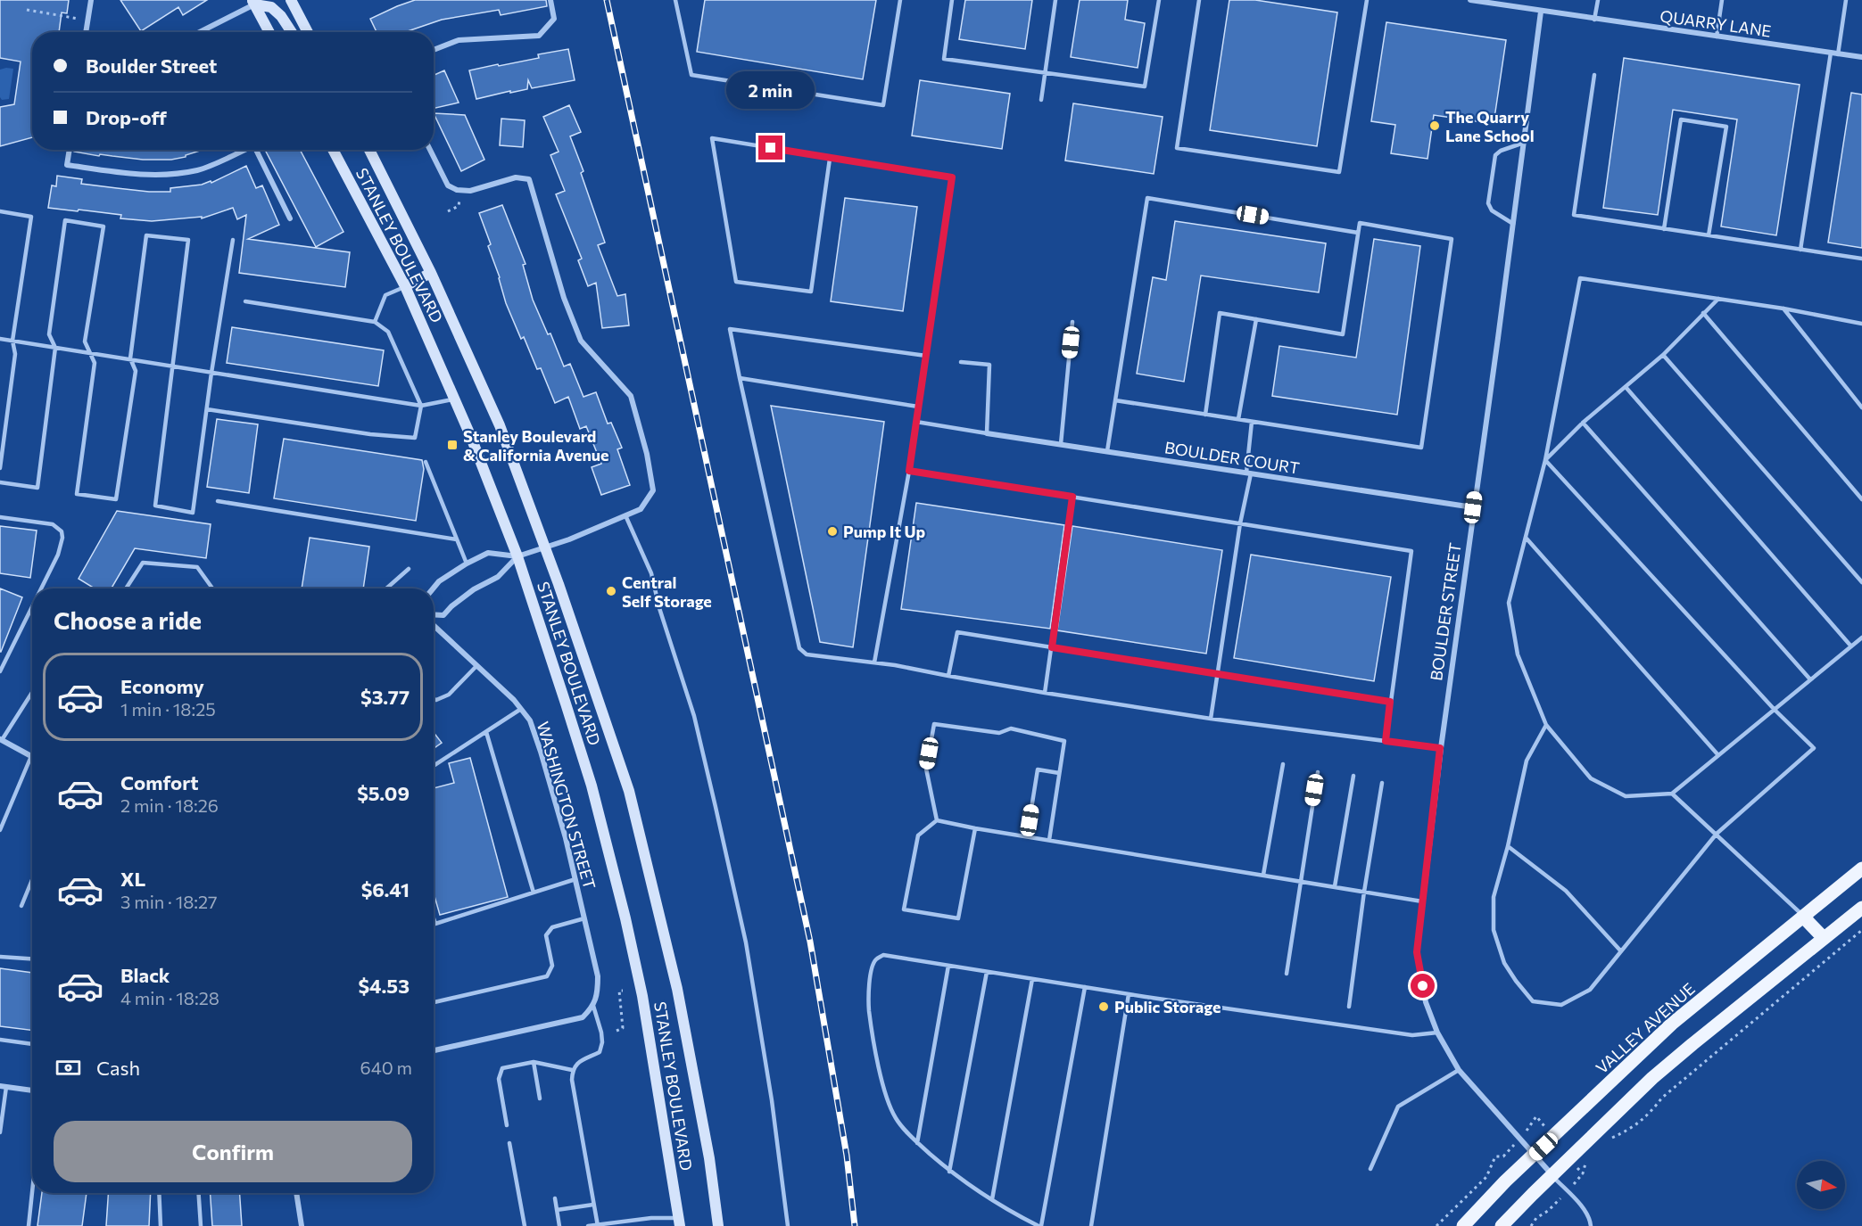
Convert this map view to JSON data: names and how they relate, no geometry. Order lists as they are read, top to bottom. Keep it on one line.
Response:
{"streets":{"main road":["STANLEY BOULEVARD","VALLEY AVENUE"],"street":["QUARRY LANE","BOULDER COURT","BOULDER STREET","WASHINGTON STREET"]},"crossings":[["QUARRY LANE","BOULDER STREET"],["BOULDER COURT","BOULDER STREET"],["BOULDER STREET","VALLEY AVENUE"]],"places":{"other":["The Quarry Lane School","Pump It Up","Central Self Storage","Public Storage"],"transit":["Stanley Boulevard & California Avenue"]},"north":"right","page":{"banner":["Boulder Street","Drop-off"],"bubble":"2 min","heading":"Choose a ride","list":[{"name":"Economy","note":"1 min · 18:25","value":"$3.77"},{"name":"Comfort","note":"2 min · 18:26","value":"$5.09"},{"name":"XL","note":"3 min · 18:27","value":"$6.41"},{"name":"Black","note":"4 min · 18:28","value":"$4.53"}],"pay":["Cash","640 m"],"buttons":"Confirm"}}
